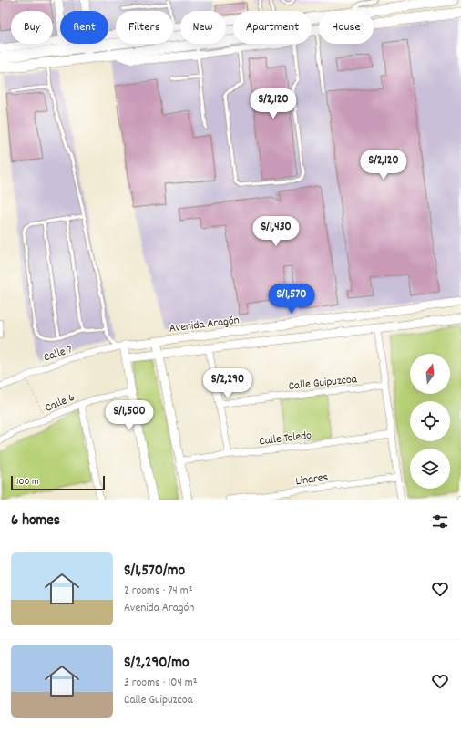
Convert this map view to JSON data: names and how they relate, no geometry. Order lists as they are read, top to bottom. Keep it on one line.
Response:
{"streets":{"street":["Avenida Aragón","Calle 7","Calle Guipuzcoa","Calle 6","Calle Toledo","Linares"]},"crossings":[["Avenida Aragón","Calle 7"]],"scale_bar":"100 m","north":"top","page":{"chip":["Buy","Rent","Filters","New","Apartment","House"],"price":["S/2,120","S/2,120","S/1,430","S/1,570","S/2,290","S/1,500"],"scale":"100 m","heading":"6 homes","list":[{"name":"S/1,570/mo","note":"2 rooms · 74 m² · Avenida Aragón"},{"name":"S/2,290/mo","note":"3 rooms · 104 m² · Calle Guipuzcoa"}]}}
